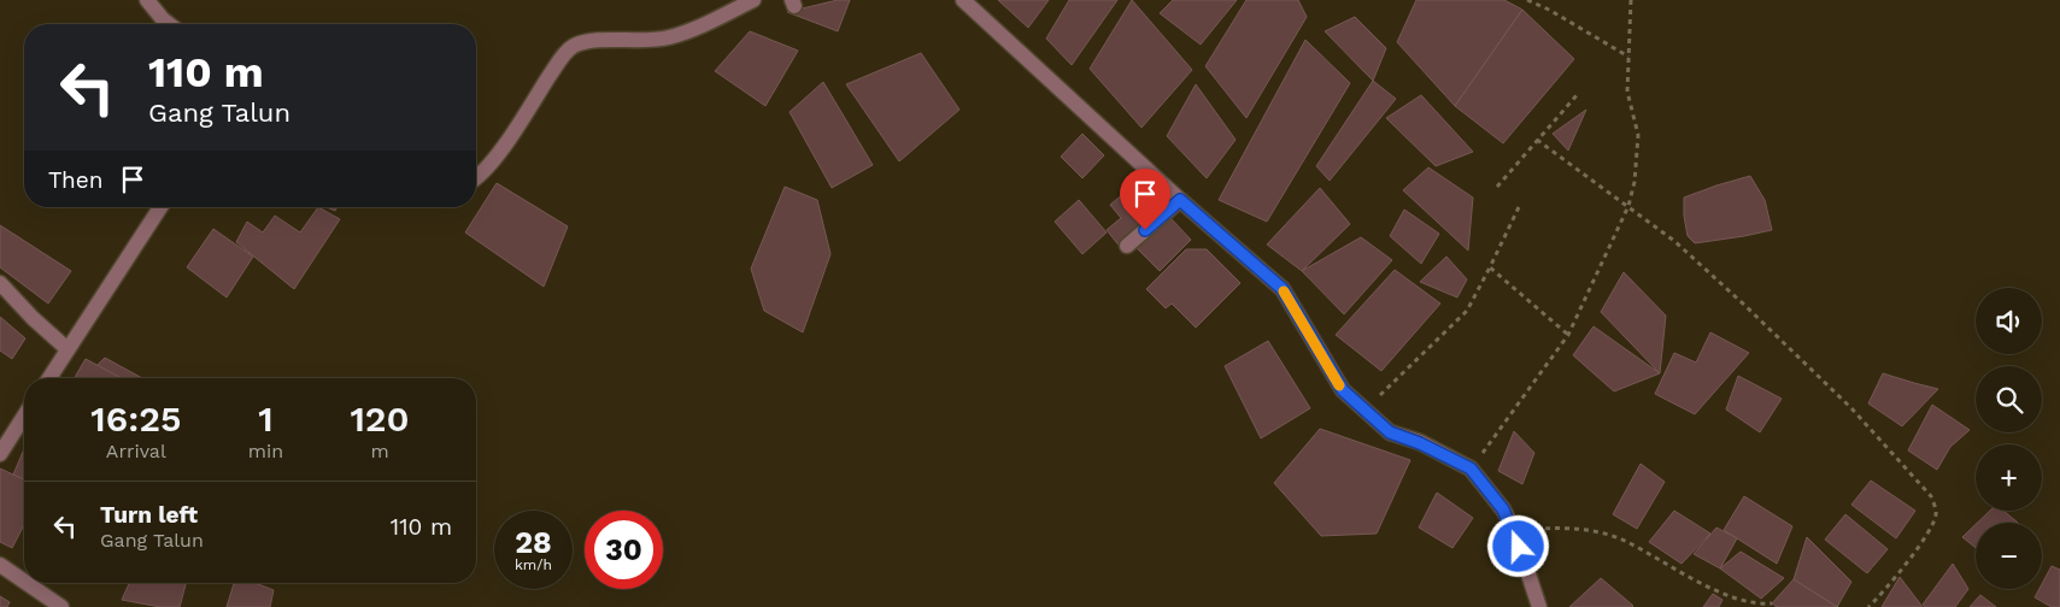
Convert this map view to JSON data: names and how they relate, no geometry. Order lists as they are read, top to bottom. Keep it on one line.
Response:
{"page":{"turn":["110 m","Gang Talun"],"then":"Then","map_buttons":["+","−"],"eta":["16:25","Arrival","1","min","120","m"],"list":[{"name":"Turn left","note":"Gang Talun","value":"110 m"}],"speed":"28 km/h","limit":"30"}}
